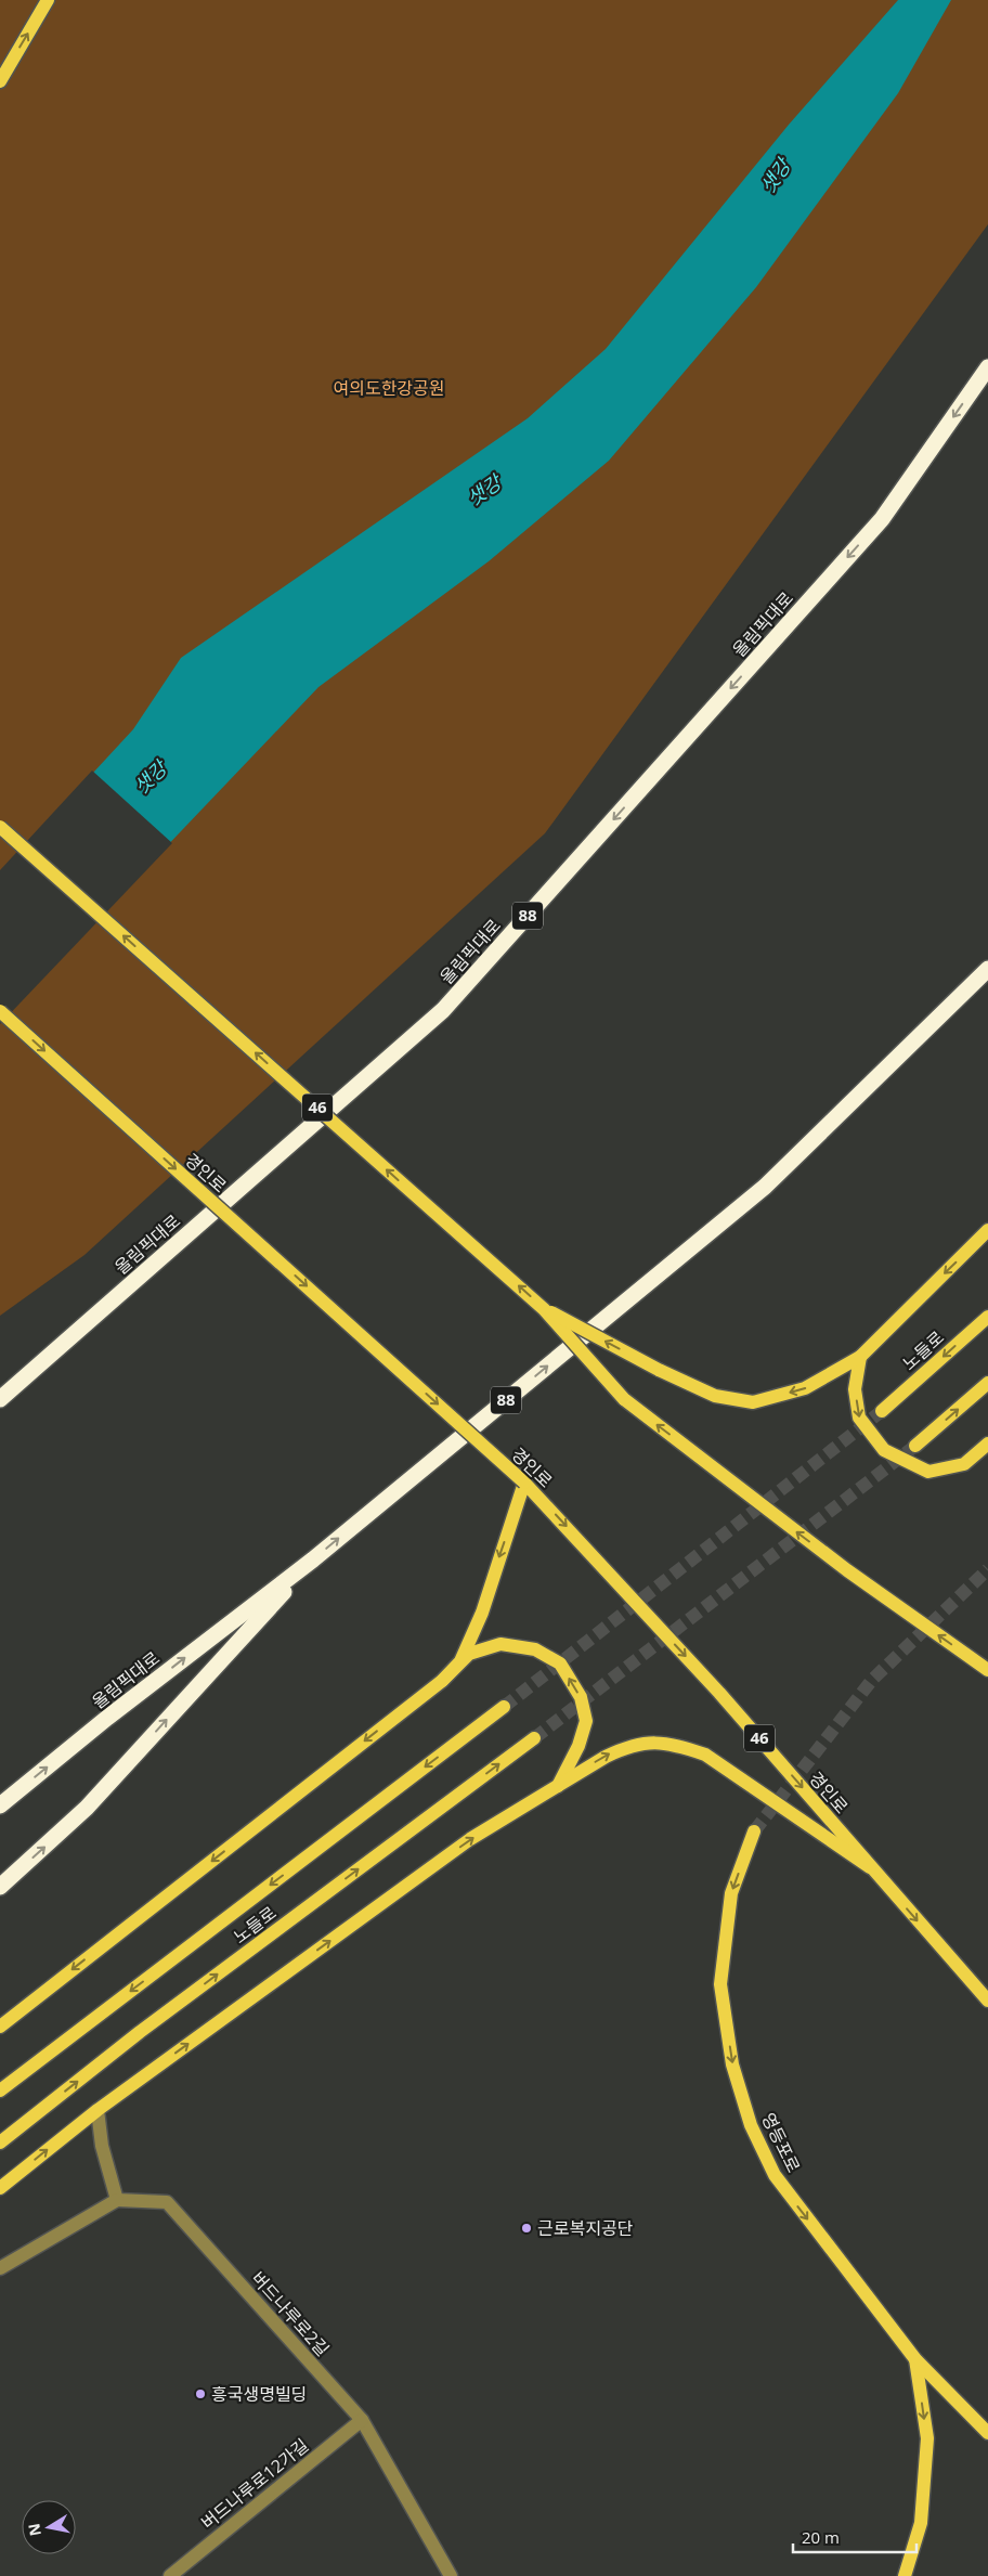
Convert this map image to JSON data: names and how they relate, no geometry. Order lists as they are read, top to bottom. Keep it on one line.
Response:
{"streets":{"highway":["올림픽대로","88"],"main road":["46","경인로","노들로","영등포로"],"street":["버드나루로2길","버드나루로12가길"]},"crossings":[["버드나루로2길","버드나루로12가길"]],"one_way":["경인로","영등포로"],"water":["샛강"],"parks":["여의도한강공원"],"places":["근로복지공단","흥국생명빌딩"],"scale_bar":"20 m","north":"left"}
